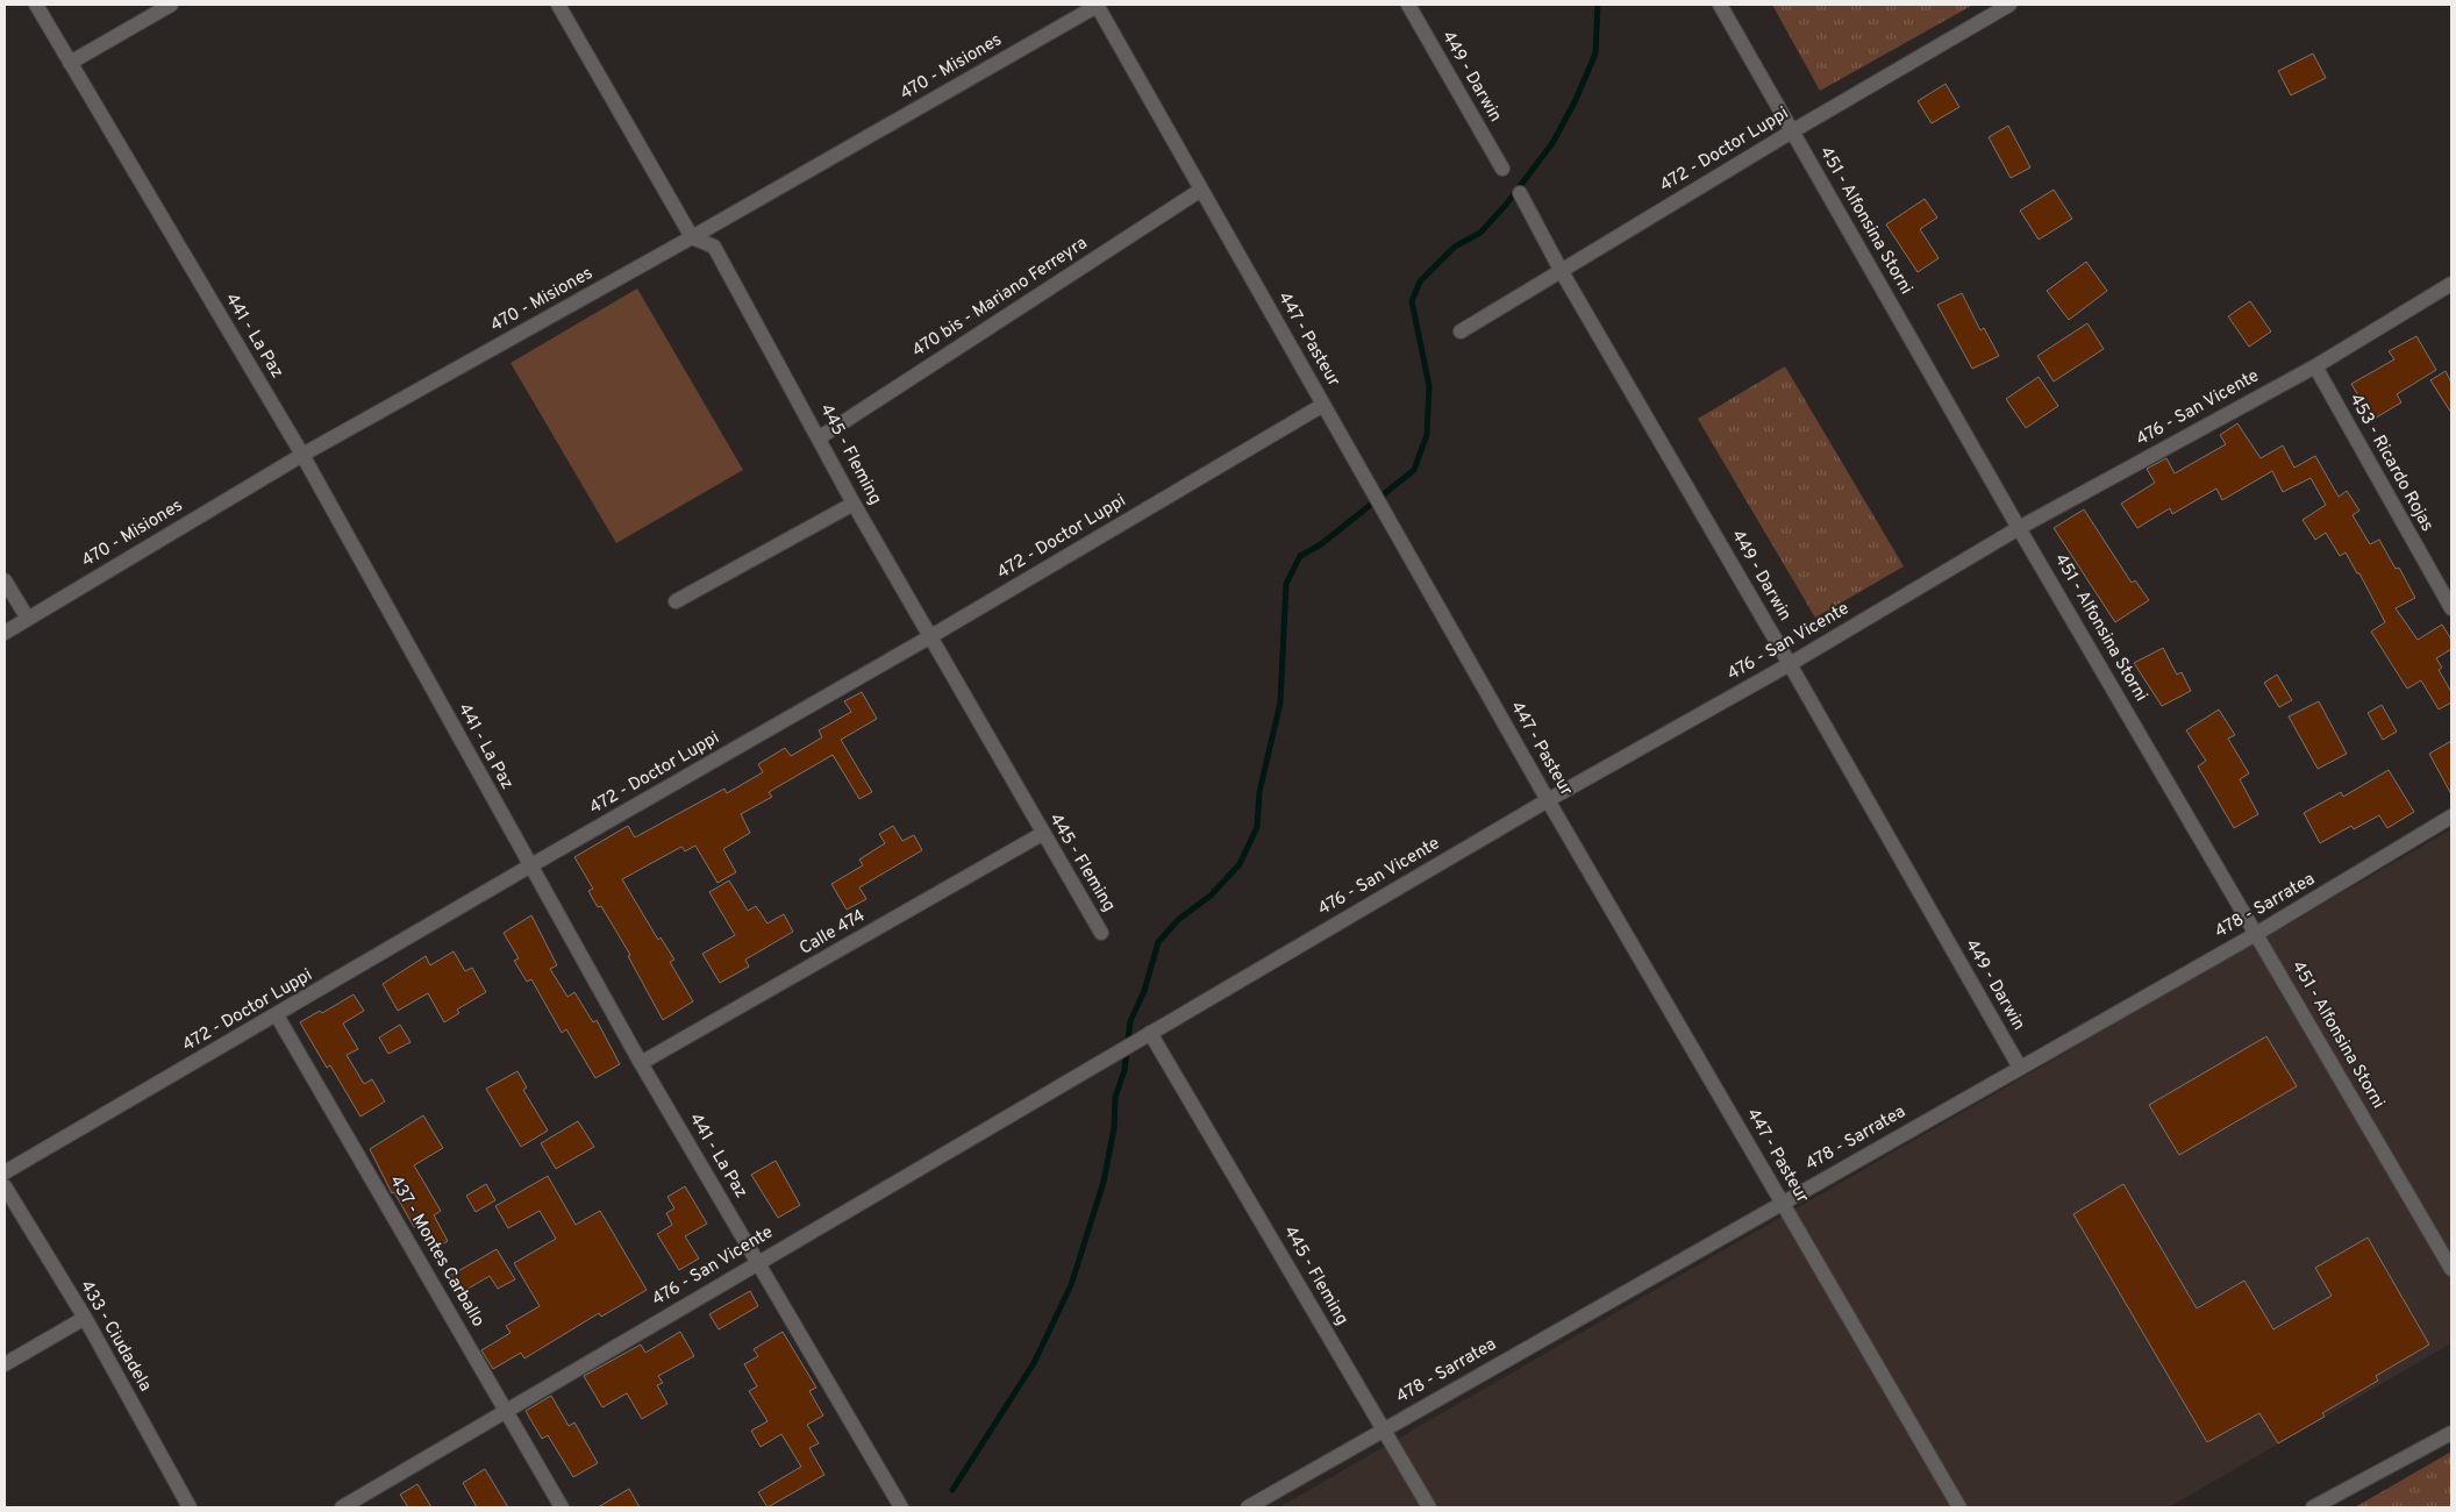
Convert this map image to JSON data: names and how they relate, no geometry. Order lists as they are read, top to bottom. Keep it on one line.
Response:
{"streets":{"street":["470 - Misiones","449 - Darwin","472 - Doctor Luppi","451 - Alfonsina Storni","470 bis - Mariano Ferreyra","441 - La Paz","447 - Pasteur","476 - San Vicente","445 - Fleming","453 - Ricardo Rojas","478 - Sarratea","Calle 474","437 - Montes Carballo","433 - Ciudadela"]},"crossings":[["470 - Misiones","441 - La Paz"],["470 - Misiones","447 - Pasteur"],["470 - Misiones","445 - Fleming"],["449 - Darwin","472 - Doctor Luppi"],["449 - Darwin","476 - San Vicente"],["449 - Darwin","478 - Sarratea"],["472 - Doctor Luppi","451 - Alfonsina Storni"],["472 - Doctor Luppi","441 - La Paz"],["472 - Doctor Luppi","447 - Pasteur"],["472 - Doctor Luppi","445 - Fleming"],["472 - Doctor Luppi","437 - Montes Carballo"],["451 - Alfonsina Storni","476 - San Vicente"],["451 - Alfonsina Storni","478 - Sarratea"],["470 bis - Mariano Ferreyra","447 - Pasteur"],["470 bis - Mariano Ferreyra","445 - Fleming"],["441 - La Paz","476 - San Vicente"],["441 - La Paz","Calle 474"],["447 - Pasteur","476 - San Vicente"],["447 - Pasteur","478 - Sarratea"],["476 - San Vicente","445 - Fleming"],["476 - San Vicente","453 - Ricardo Rojas"],["476 - San Vicente","437 - Montes Carballo"],["445 - Fleming","478 - Sarratea"],["445 - Fleming","Calle 474"]]}
